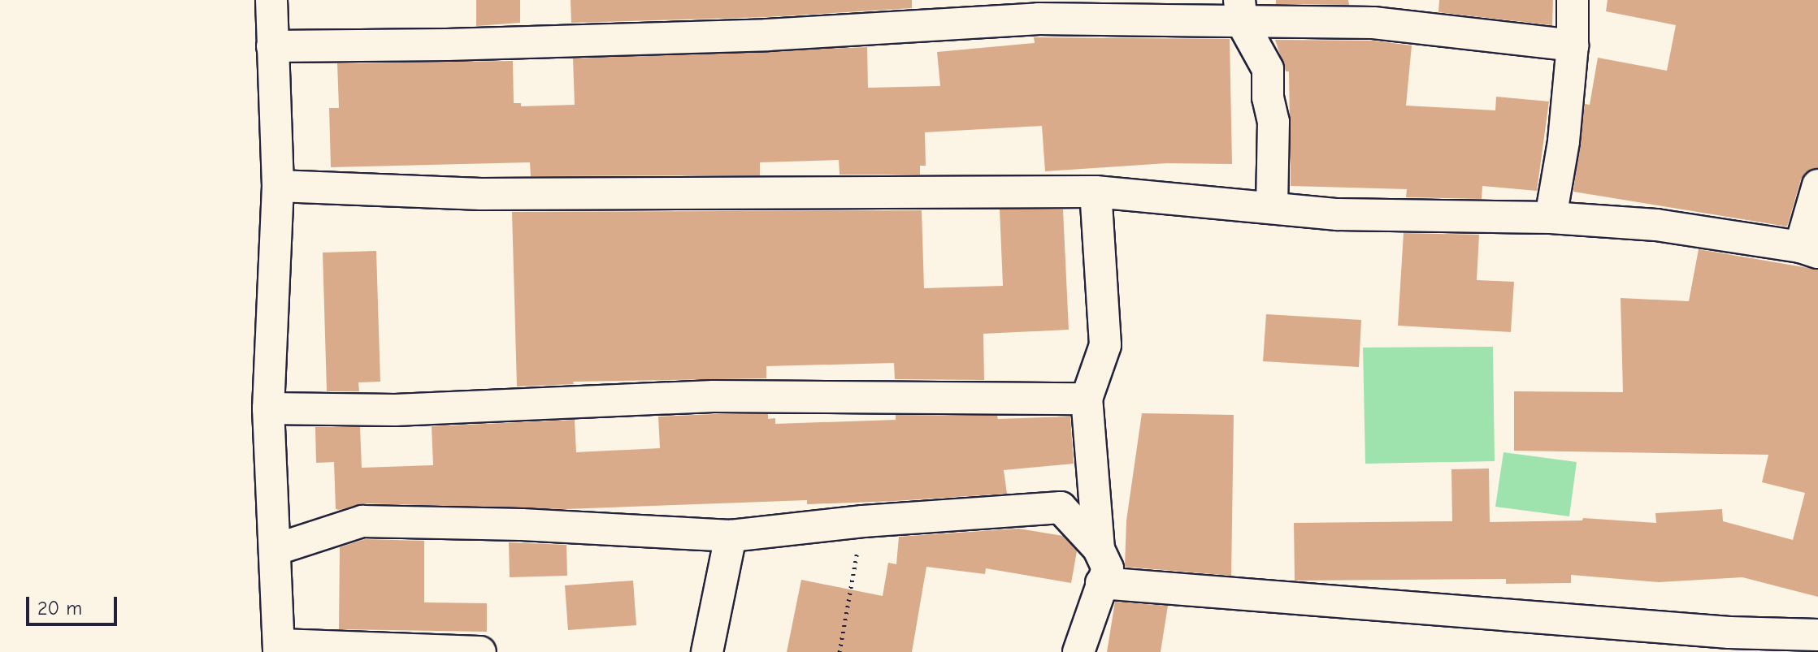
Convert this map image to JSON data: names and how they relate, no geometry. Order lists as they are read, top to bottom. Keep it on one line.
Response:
{"scale_bar":"20 m"}
